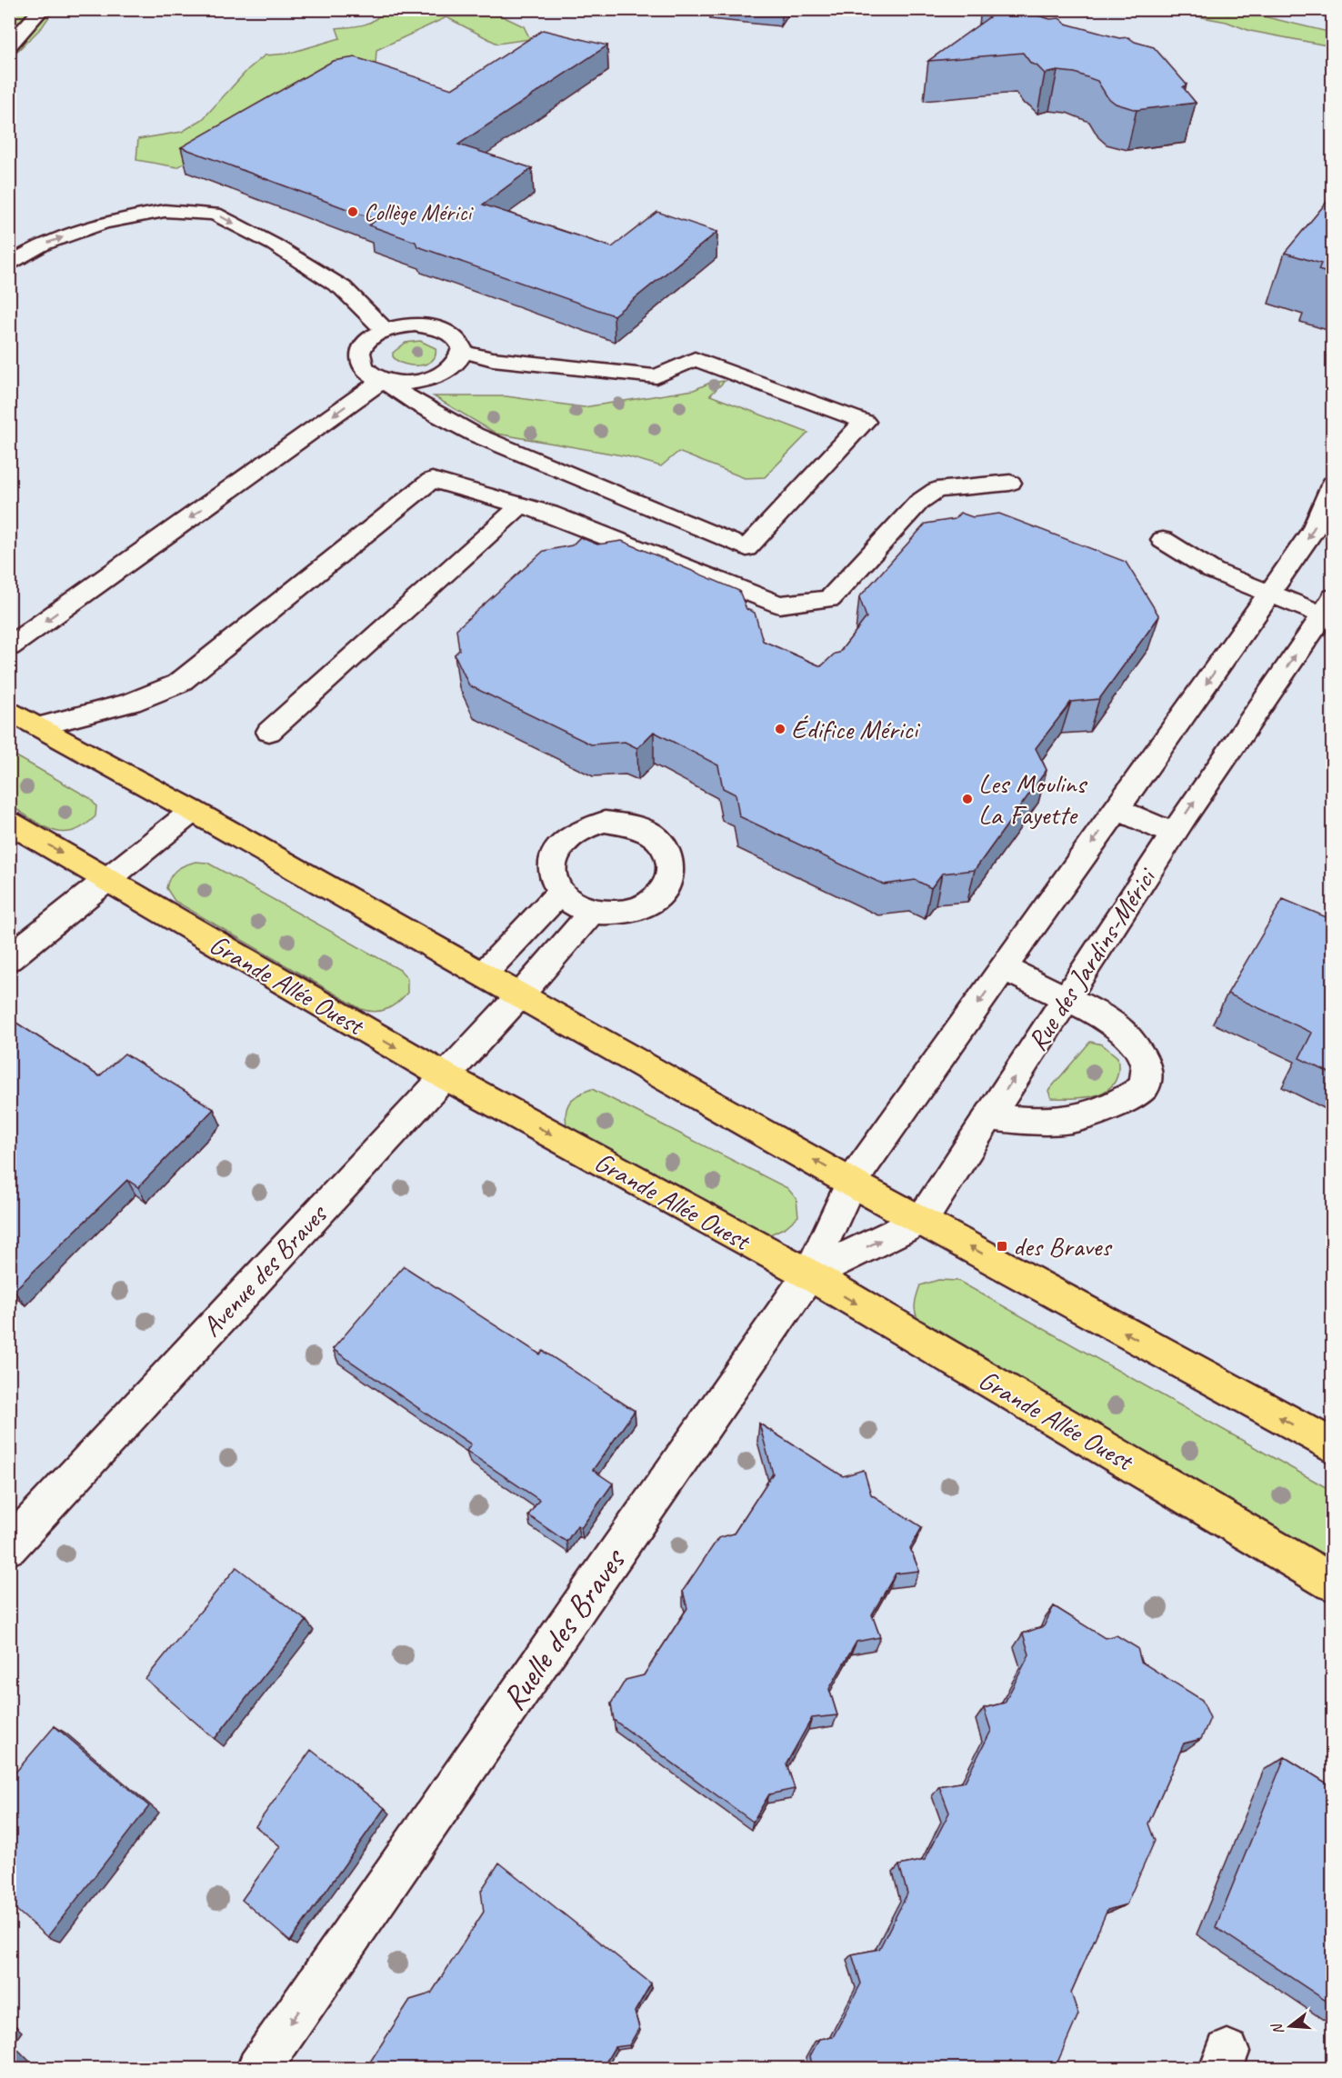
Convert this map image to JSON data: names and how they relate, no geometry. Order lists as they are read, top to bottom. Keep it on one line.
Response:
{"streets":{"main road":["Grande Allée Ouest"],"street":["Rue des Jardins-Mérici","Avenue des Braves","Ruelle des Braves"]},"crossings":[["Grande Allée Ouest","Avenue des Braves"],["Grande Allée Ouest","Ruelle des Braves"]],"one_way":["Ruelle des Braves"],"places":{"other":["Collège Mérici","Édifice Mérici","Les Moulins La Fayette"],"transit":["des Braves"]},"north":"left"}
